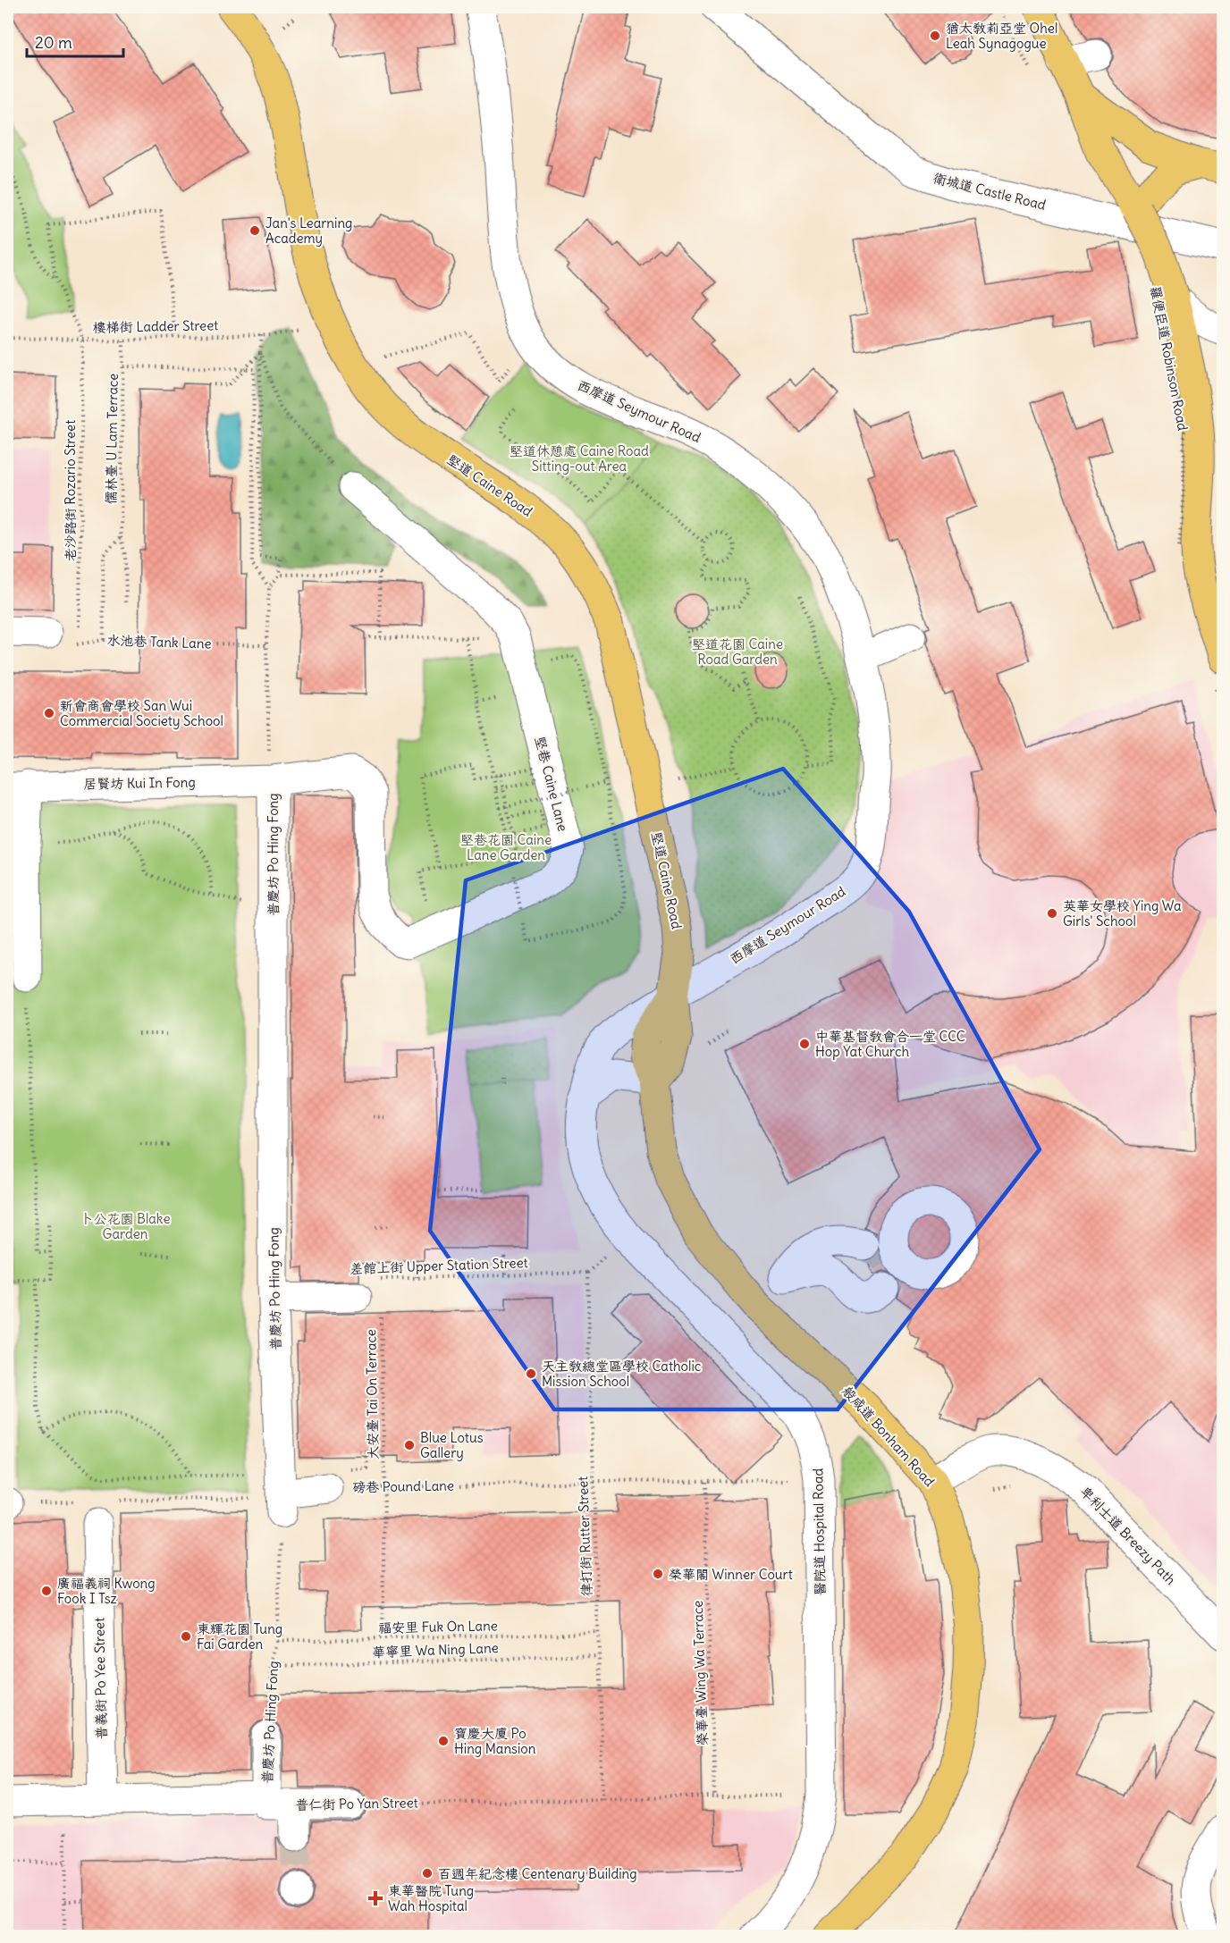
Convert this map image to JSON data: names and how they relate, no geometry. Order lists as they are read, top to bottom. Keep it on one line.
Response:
{"streets":{"main road":["羅便臣道 Robinson Road","堅道 Caine Road","般咸道 Bonham Road"],"street":["衛城道 Castle Road","西摩道 Seymour Road","居賢坊 Kui In Fong","堅巷 Caine Lane","普慶坊 Po Hing Fong","醫院道 Hospital Road","卑利士道 Breezy Path","普義街 Po Yee Street","普仁街 Po Yan Street"],"path":["樓梯街 Ladder Street","儒林臺 U Lam Terrace","老沙路街 Rozario Street","水池巷 Tank Lane","差館上街 Upper Station Street","大安臺 Tai On Terrace","磅巷 Pound Lane","律打街 Rutter Street","福安里 Fuk On Lane","華寧里 Wa Ning Lane","榮華臺 Wing Wa Terrace"]},"crossings":[["樓梯街 Ladder Street","儒林臺 U Lam Terrace"],["樓梯街 Ladder Street","老沙路街 Rozario Street"],["西摩道 Seymour Road","堅道 Caine Road"],["西摩道 Seymour Road","醫院道 Hospital Road"],["堅道 Caine Road","醫院道 Hospital Road"],["居賢坊 Kui In Fong","堅巷 Caine Lane"],["居賢坊 Kui In Fong","普慶坊 Po Hing Fong"],["堅巷 Caine Lane","普慶坊 Po Hing Fong"],["普慶坊 Po Hing Fong","福安里 Fuk On Lane"],["普慶坊 Po Hing Fong","華寧里 Wa Ning Lane"],["普慶坊 Po Hing Fong","普仁街 Po Yan Street"],["差館上街 Upper Station Street","大安臺 Tai On Terrace"],["差館上街 Upper Station Street","律打街 Rutter Street"],["大安臺 Tai On Terrace","磅巷 Pound Lane"],["大安臺 Tai On Terrace","福安里 Fuk On Lane"],["般咸道 Bonham Road","卑利士道 Breezy Path"],["磅巷 Pound Lane","律打街 Rutter Street"],["磅巷 Pound Lane","榮華臺 Wing Wa Terrace"],["律打街 Rutter Street","福安里 Fuk On Lane"],["律打街 Rutter Street","華寧里 Wa Ning Lane"],["律打街 Rutter Street","普仁街 Po Yan Street"],["榮華臺 Wing Wa Terrace","普仁街 Po Yan Street"],["普義街 Po Yee Street","普仁街 Po Yan Street"]],"parks":["堅道休憩處 Caine Road Sitting-out Area","堅道花園 Caine Road Garden","堅巷花園 Caine Lane Garden","卜公花園 Blake Garden"],"places":{"other":["猶太教莉亞堂 Ohel Leah Synagogue","Jan's Learning Academy","新會商會學校 San Wui Commercial Society School","英華女學校 Ying Wa Girls' School","中華基督教會合一堂 CCC Hop Yat Church","天主教總堂區學校 Catholic Mission School","Blue Lotus Gallery","榮華閣 Winner Court","廣福義祠 Kwong Fook I Tsz","東輝花園 Tung Fai Garden","寶慶大廈 Po Hing Mansion","百週年紀念樓 Centenary Building"],"health":["東華醫院 Tung Wah Hospital"]},"scale_bar":"20 m"}
